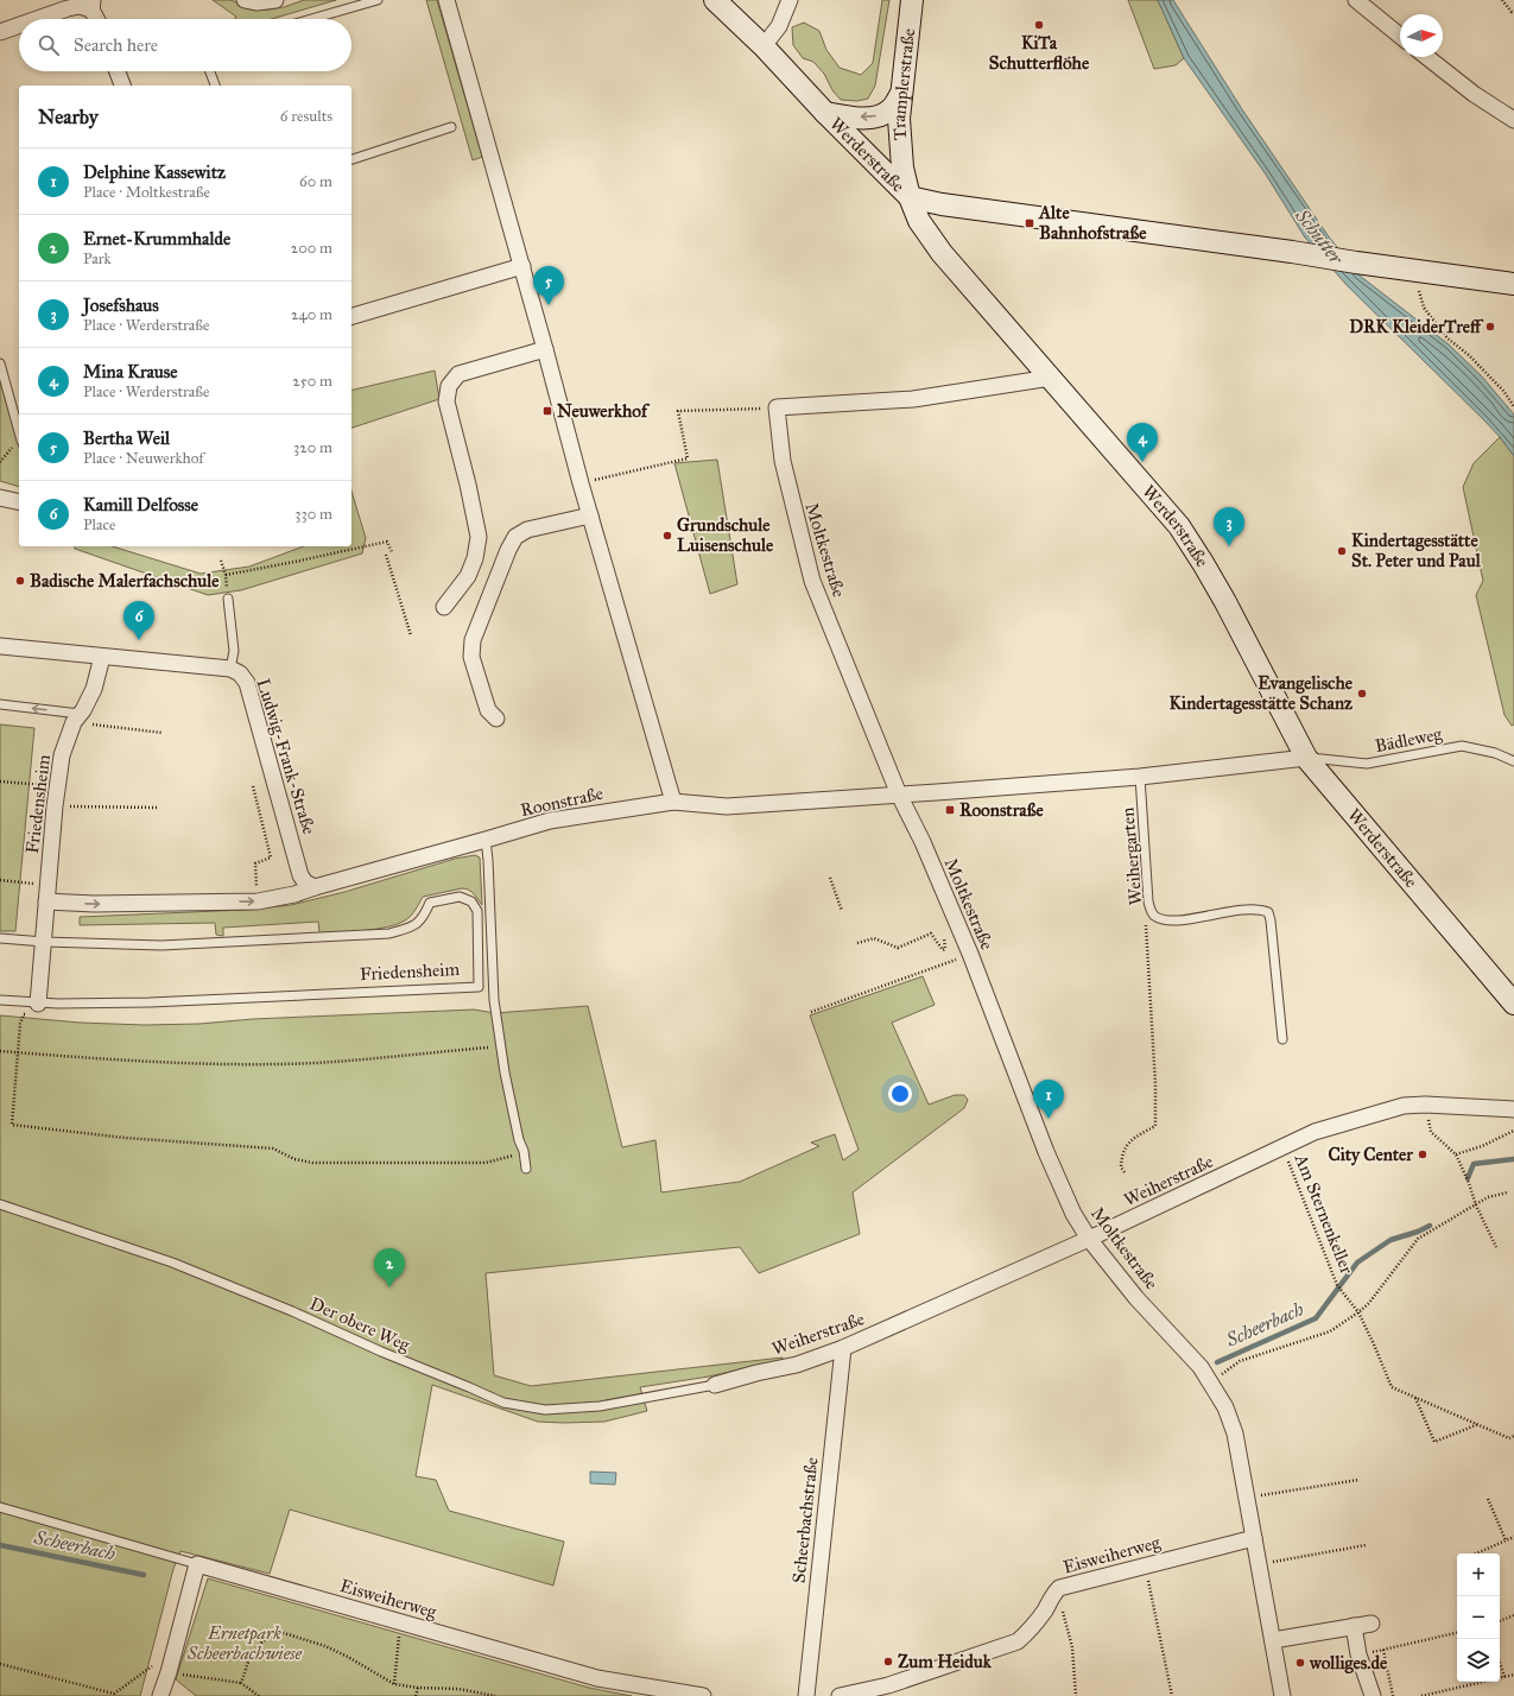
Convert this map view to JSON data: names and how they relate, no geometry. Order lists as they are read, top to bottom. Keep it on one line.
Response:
{"streets":{"street":["Tramplerstraße","Werderstraße","Moltkestraße","Ludwig-Frank-Straße","Roonstraße","Friedensheim","Weiherstraße","Scheerbachstraße","Eisweiherweg"],"lane":["Bädleweg","Weihergarten","Der obere Weg"],"path":["Am Sternenkeller"]},"crossings":[["Tramplerstraße","Werderstraße"],["Werderstraße","Bädleweg"],["Werderstraße","Roonstraße"],["Moltkestraße","Roonstraße"],["Moltkestraße","Weiherstraße"],["Moltkestraße","Eisweiherweg"],["Bädleweg","Roonstraße"],["Ludwig-Frank-Straße","Roonstraße"],["Ludwig-Frank-Straße","Friedensheim"],["Roonstraße","Weihergarten"],["Weiherstraße","Am Sternenkeller"],["Weiherstraße","Der obere Weg"],["Weiherstraße","Scheerbachstraße"]],"water":["Schutter","Scheerbach"],"parks":["Ernetpark Scheerbachwiese"],"places":{"other":["KiTa Schutterflöhe","DRK KleiderTreff","Grundschule Luisenschule","Kindertagesstätte St. Peter und Paul","Badische Malerfachschule","Evangelische Kindertagesstätte Schanz","City Center","Zum Heiduk","wolliges.de"],"transit":["Alte Bahnhofstraße","Neuwerkhof","Roonstraße"]},"north":"right","page":{"search":"Search here","heading":["Nearby","6 results"],"list":[{"mark":"1","name":"Delphine Kassewitz","note":"Place · Moltkestraße","value":"60 m"},{"mark":"2","name":"Ernet-Krummhalde","note":"Park","value":"200 m"},{"mark":"3","name":"Josefshaus","note":"Place · Werderstraße","value":"240 m"},{"mark":"4","name":"Mina Krause","note":"Place · Werderstraße","value":"250 m"},{"mark":"5","name":"Bertha Weil","note":"Place · Neuwerkhof","value":"320 m"},{"mark":"6","name":"Kamill Delfosse","note":"Place","value":"330 m"}],"pins":["5","4","3","6","1","2"],"map_buttons":["+","−"]}}
